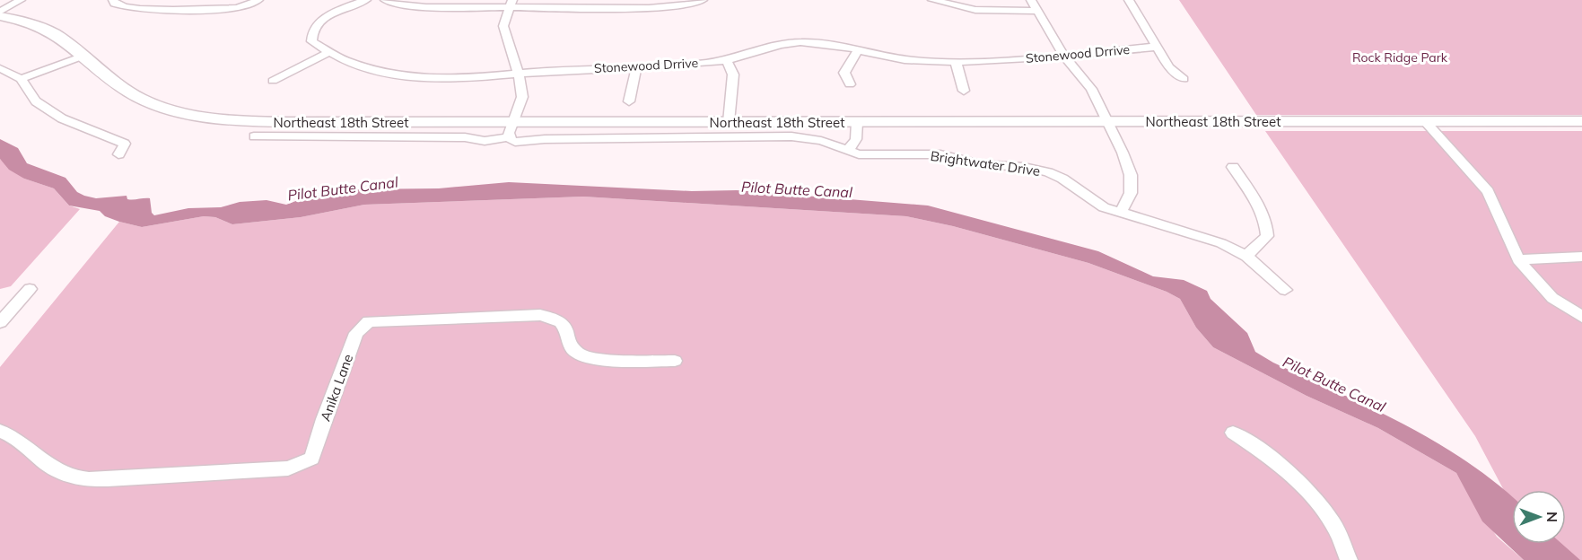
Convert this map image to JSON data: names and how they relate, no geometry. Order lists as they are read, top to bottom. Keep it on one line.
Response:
{"streets":{"main road":["Northeast 18th Street"],"street":["Stonewood Drrive","Brightwater Drive","Anika Lane"]},"water":["Pilot Butte Canal"],"parks":["Rock Ridge Park"],"north":"right"}
